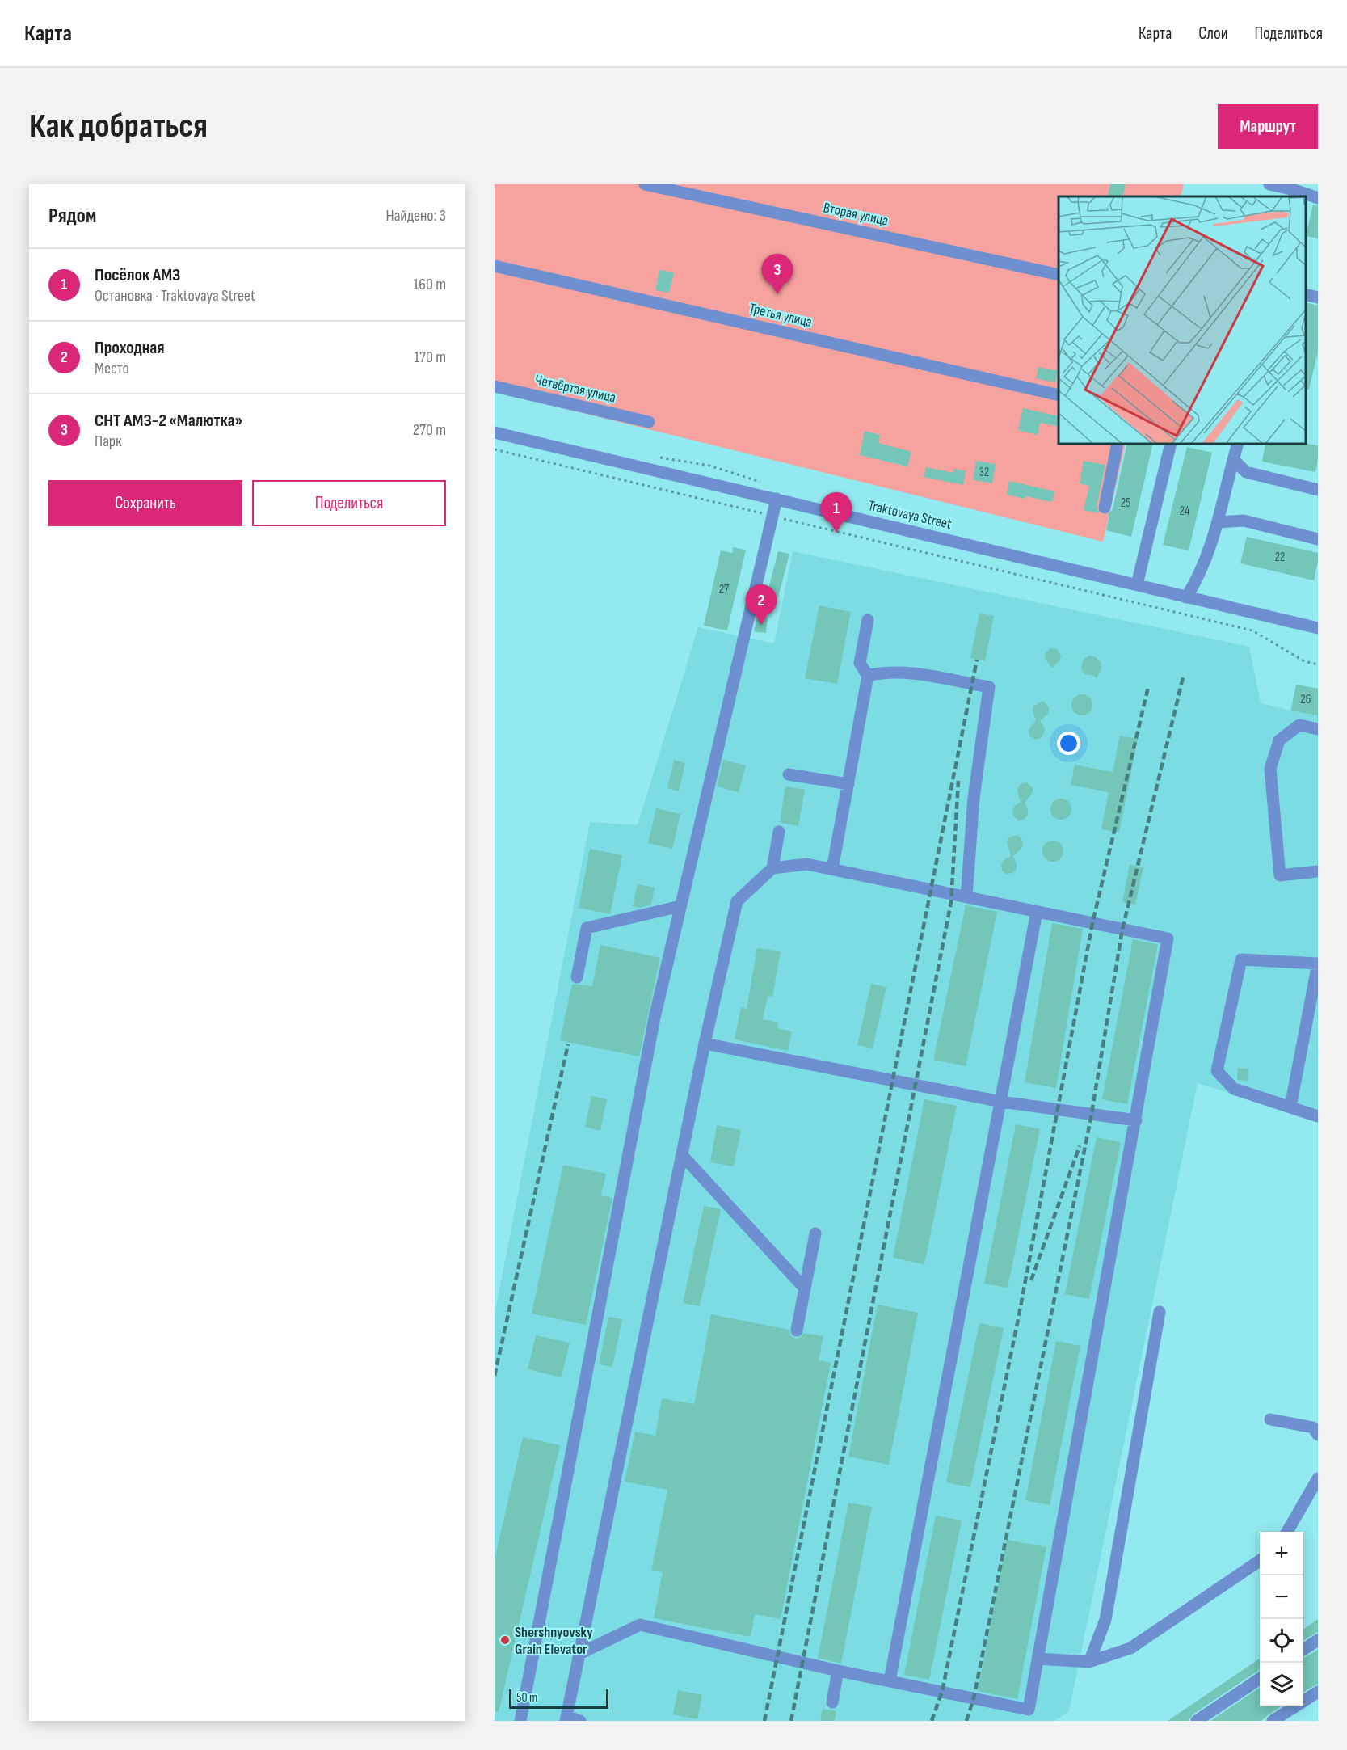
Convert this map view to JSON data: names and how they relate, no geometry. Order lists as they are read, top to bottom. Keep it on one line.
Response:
{"streets":{"street":["Вторая улица","Третья улица","Четвёртая улица","Traktovaya Street"]},"places":["Shershnyovsky Grain Elevator"],"house_numbers":["32","25","24","22","27","26"],"scale_bar":"50 m","page":{"header":"Карта","nav":["Карта","Слои","Поделиться"],"buttons":["Маршрут",["Сохранить","Поделиться"]],"title":"Как добраться","heading":["Рядом","Найдено: 3"],"list":[{"mark":"1","name":"Посёлок АМЗ","note":"Остановка · Traktovaya Street","value":"160 m"},{"mark":"2","name":"Проходная","note":"Место","value":"170 m"},{"mark":"3","name":"СНТ АМЗ-2 «Малютка»","note":"Парк","value":"270 m"}],"pins":["3","1","2"],"map_buttons":["+","−"],"scale":"50 m"}}
